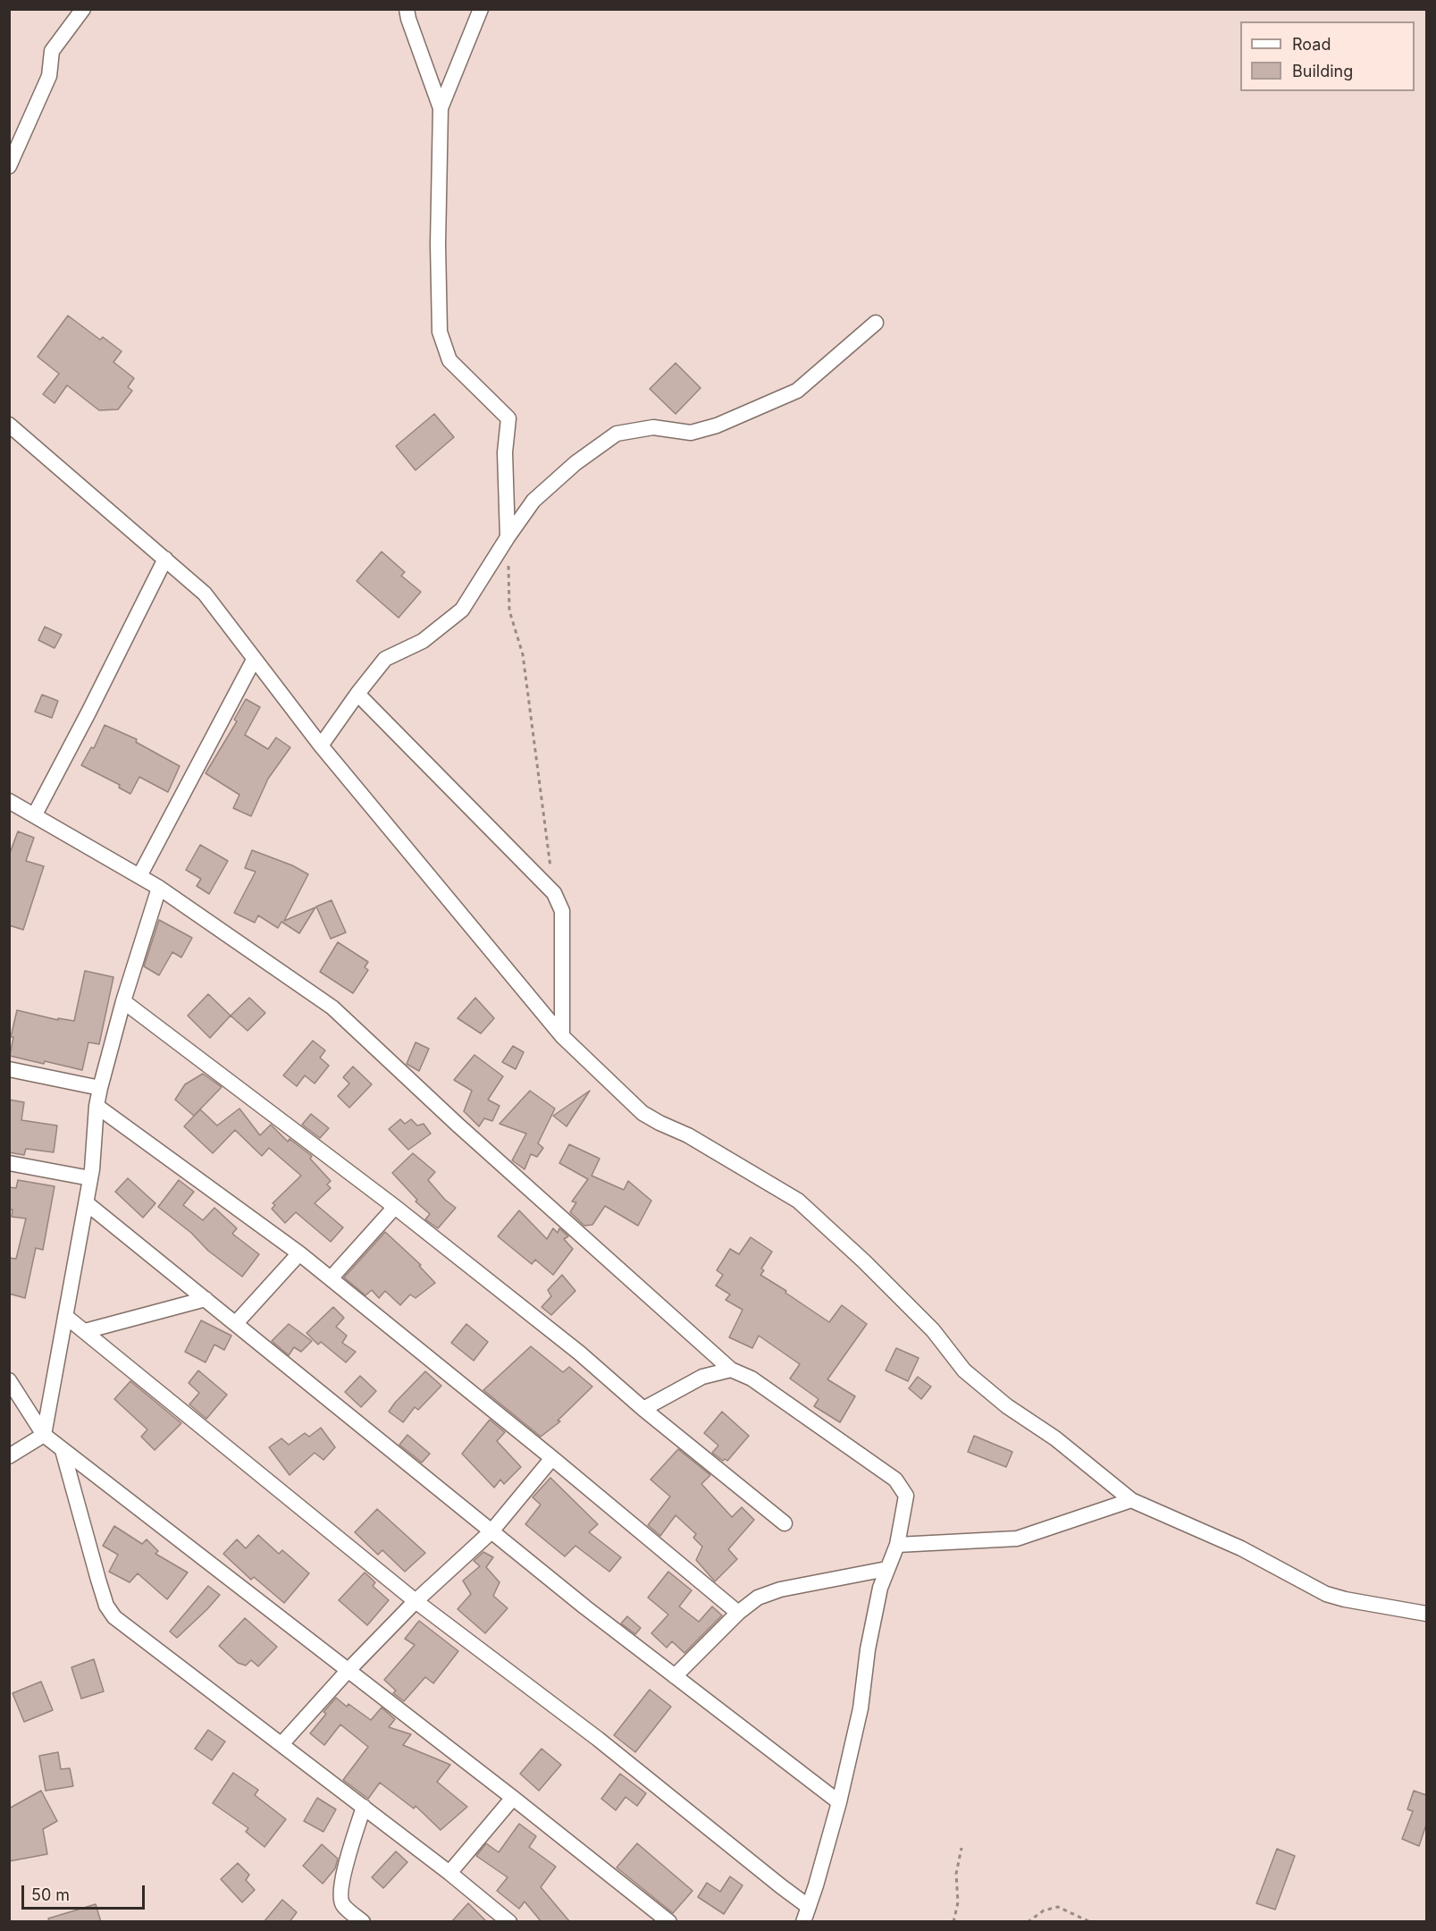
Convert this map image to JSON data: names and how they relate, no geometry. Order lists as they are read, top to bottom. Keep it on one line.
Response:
{"legend":["Road","Building"],"scale_bar":"50 m"}
